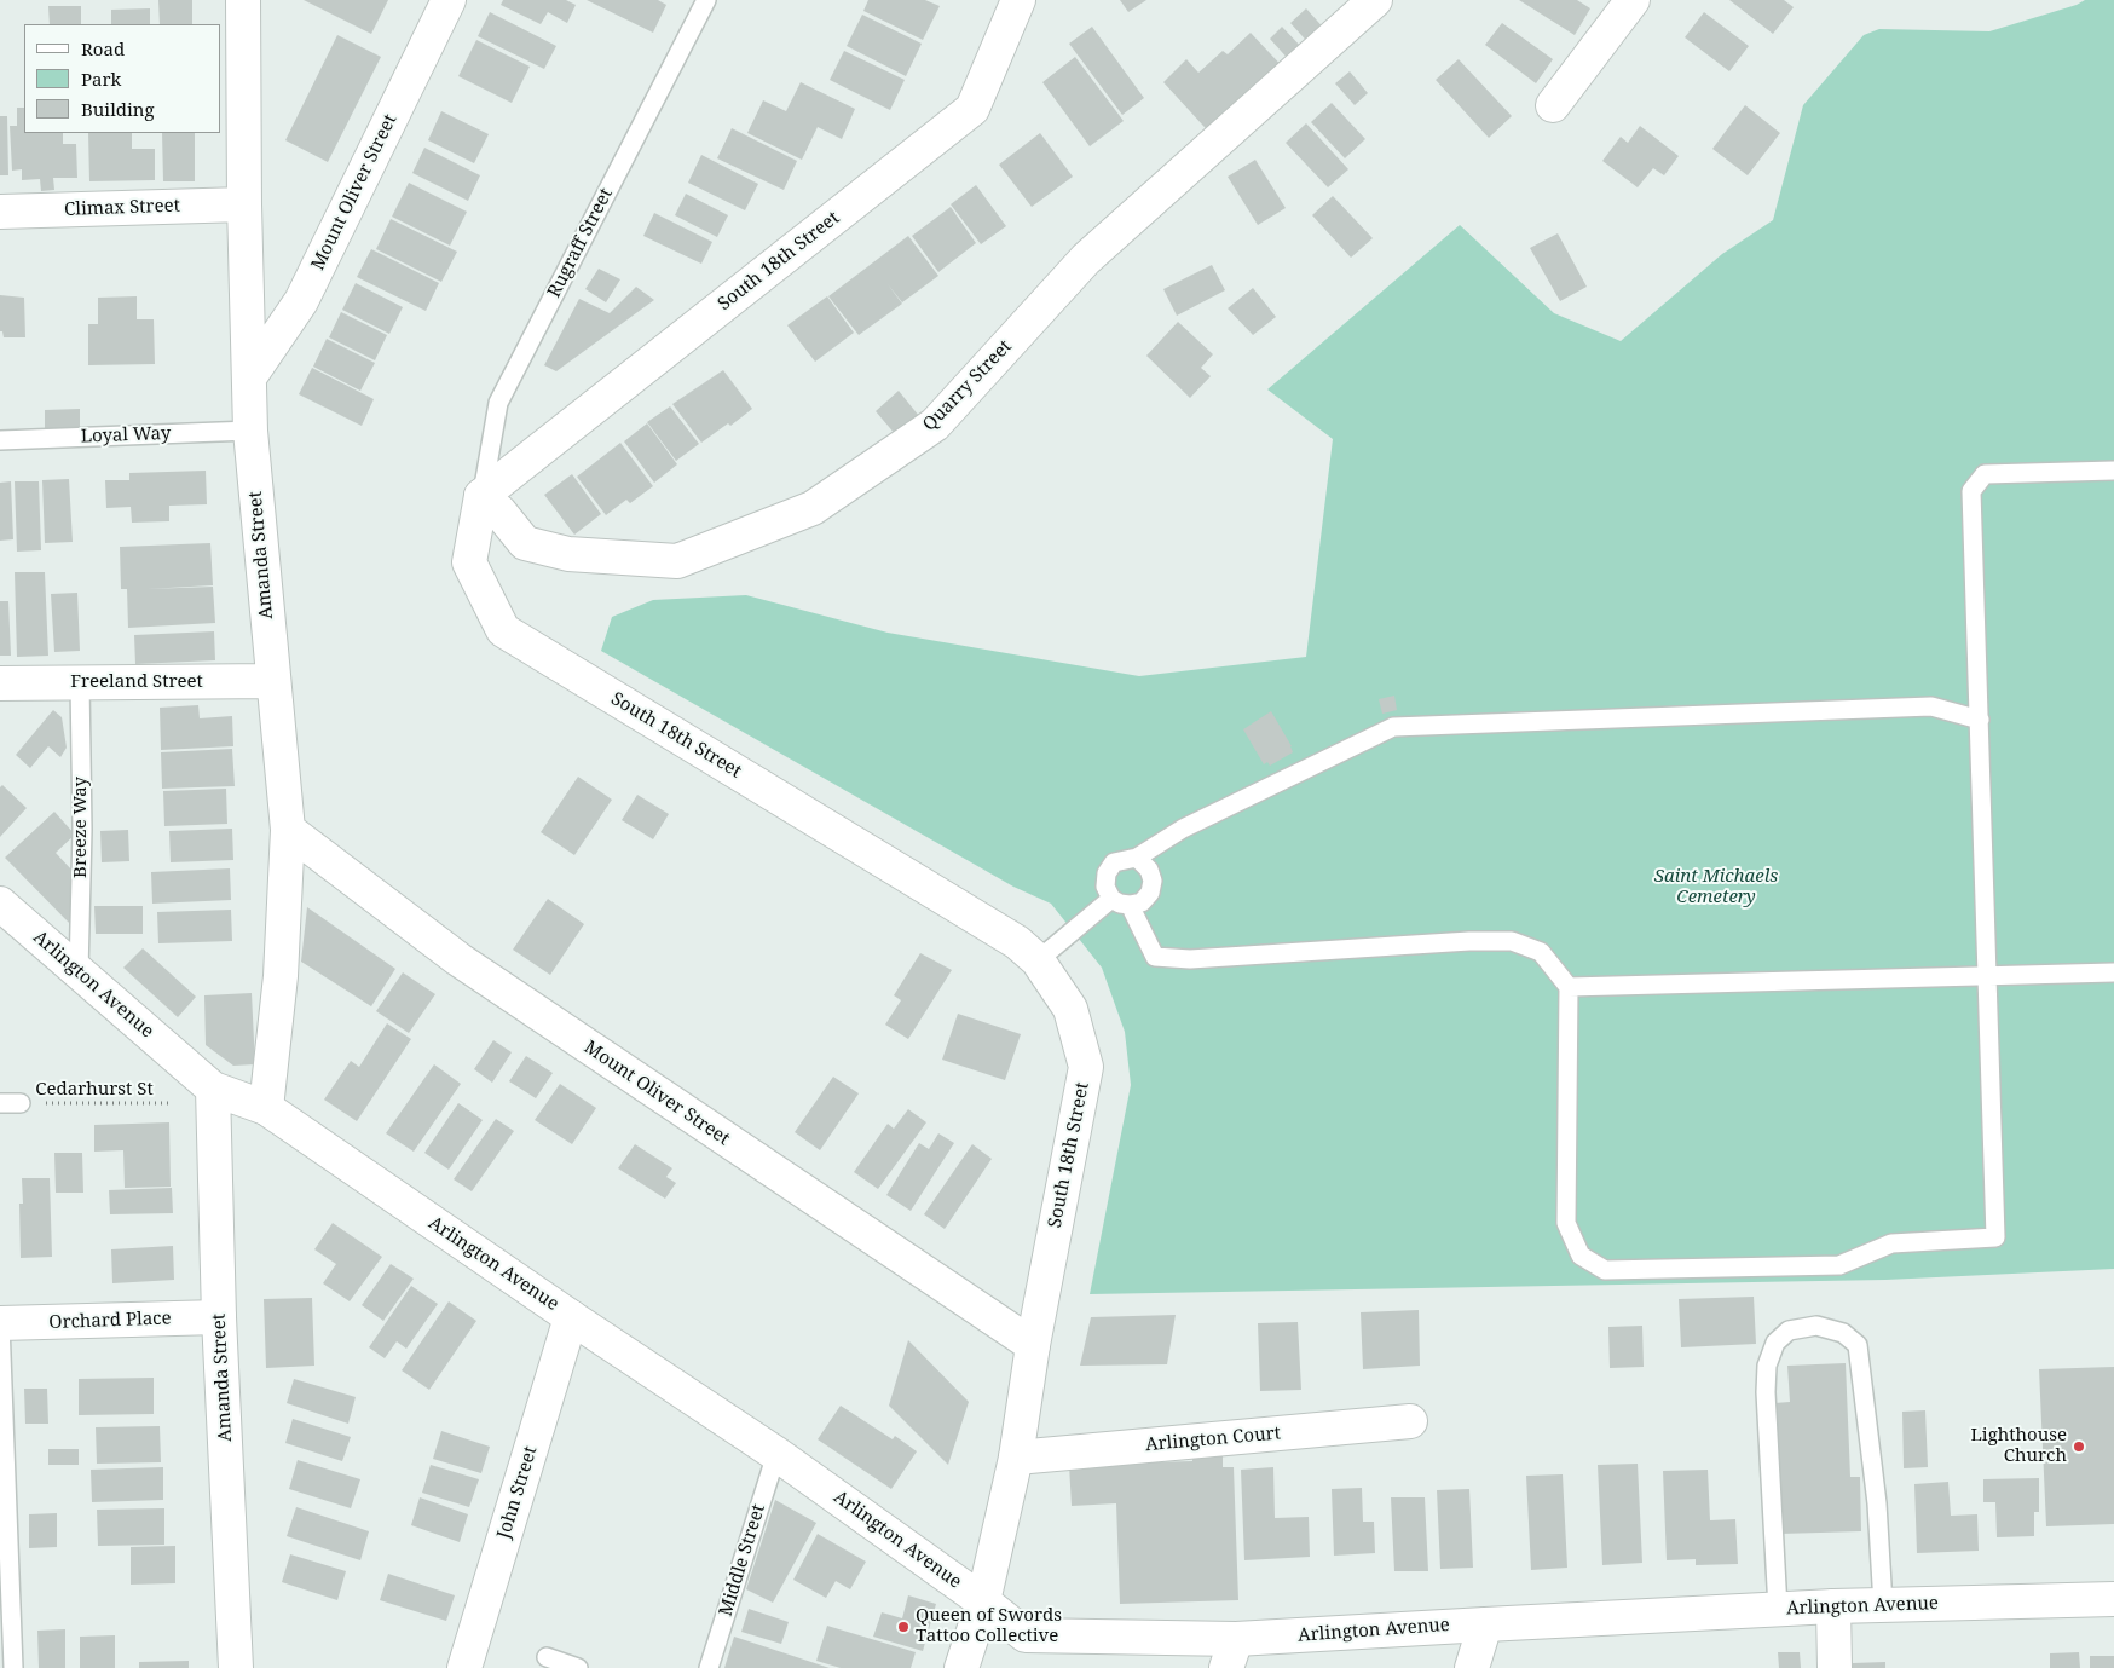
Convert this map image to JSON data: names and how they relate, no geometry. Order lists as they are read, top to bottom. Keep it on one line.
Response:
{"streets":{"street":["Mount Oliver Street","Climax Street","South 18th Street","Quarry Street","Amanda Street","Freeland Street","Arlington Avenue","Orchard Place","Arlington Court","John Street"],"lane":["Rugraff Street","Loyal Way","Breeze Way","Middle Street"],"path":["Cedarhurst St"]},"crossings":[["Mount Oliver Street","South 18th Street"],["Mount Oliver Street","Amanda Street"],["Climax Street","Amanda Street"],["Rugraff Street","South 18th Street"],["Rugraff Street","Quarry Street"],["South 18th Street","Quarry Street"],["South 18th Street","Arlington Avenue"],["South 18th Street","Arlington Court"],["Loyal Way","Amanda Street"],["Amanda Street","Freeland Street"],["Amanda Street","Arlington Avenue"],["Amanda Street","Orchard Place"],["Freeland Street","Breeze Way"],["Breeze Way","Arlington Avenue"],["Arlington Avenue","John Street"],["Arlington Avenue","Middle Street"]],"parks":["Saint Michaels Cemetery"],"places":["Lighthouse Church","Queen of Swords Tattoo Collective"],"legend":["Road","Park","Building"]}
